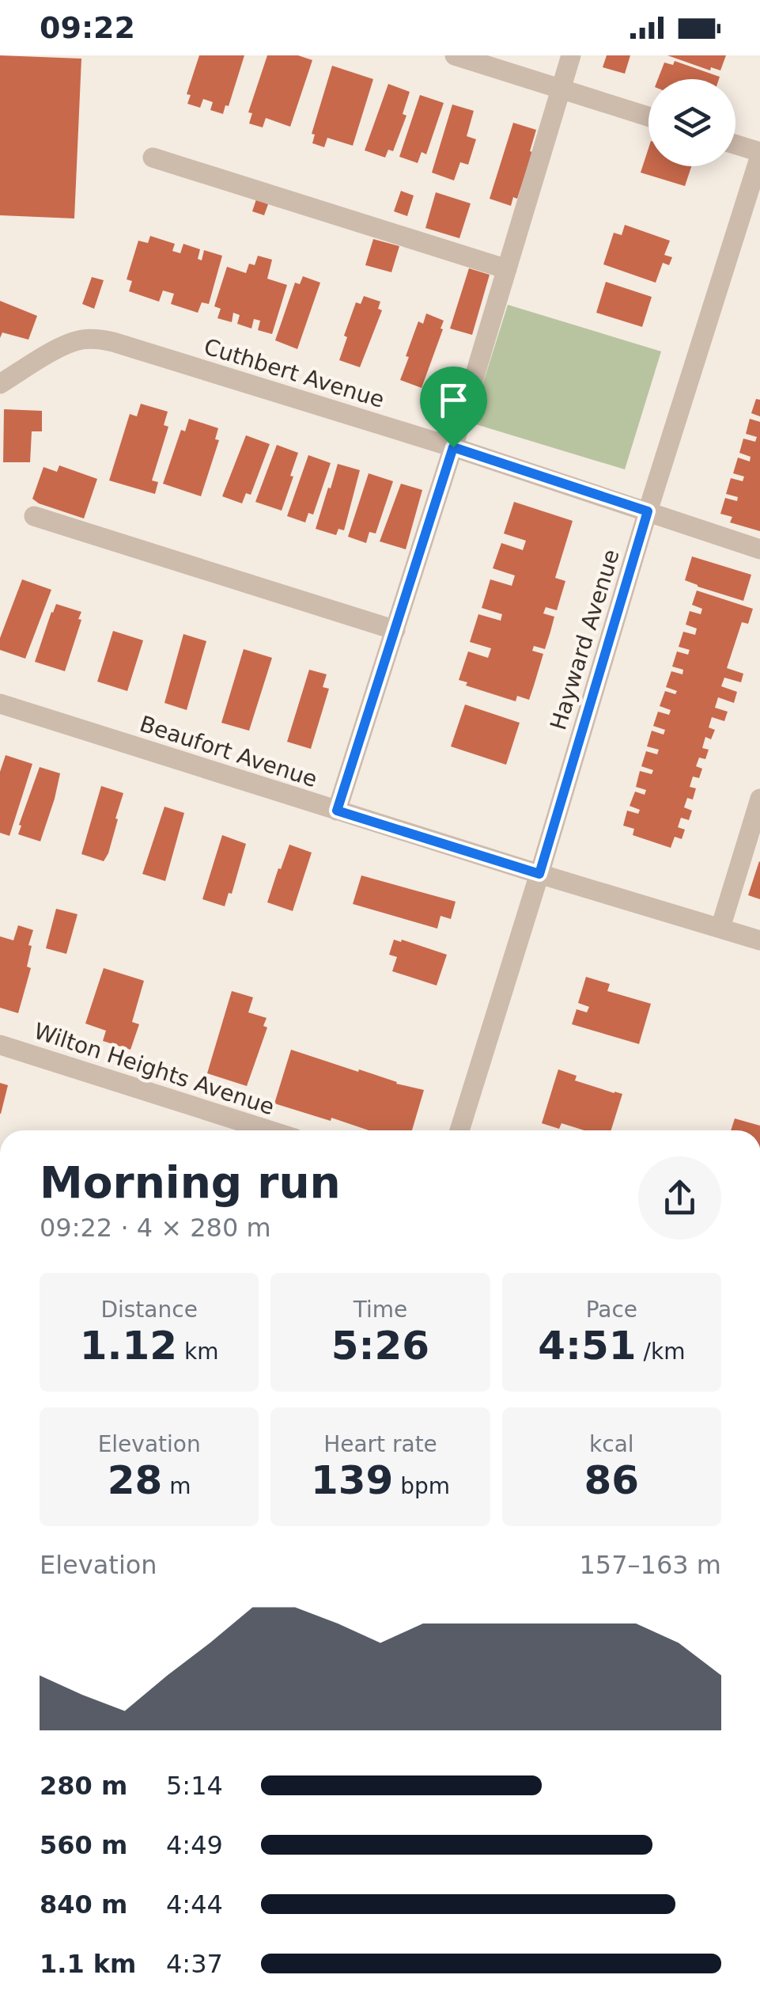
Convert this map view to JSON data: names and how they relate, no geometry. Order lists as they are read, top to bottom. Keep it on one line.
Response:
{"streets":{"street":["Cuthbert Avenue","Hayward Avenue","Beaufort Avenue","Wilton Heights Avenue"]},"crossings":[["Cuthbert Avenue","Hayward Avenue"],["Hayward Avenue","Beaufort Avenue"]],"page":{"status":"09:22","heading":["Morning run","09:22 · 4 × 280 m"],"stats":[["Distance","1.12 km"],["Time","5:26"],["Pace","4:51 /km"],["Elevation","28 m"],["Heart rate","139 bpm"],["kcal","86"]],"chart":["Elevation","157–163 m"],"list":[{"name":"280 m","note":"5:14"},{"name":"560 m","note":"4:49"},{"name":"840 m","note":"4:44"},{"name":"1.1 km","note":"4:37"}]}}
